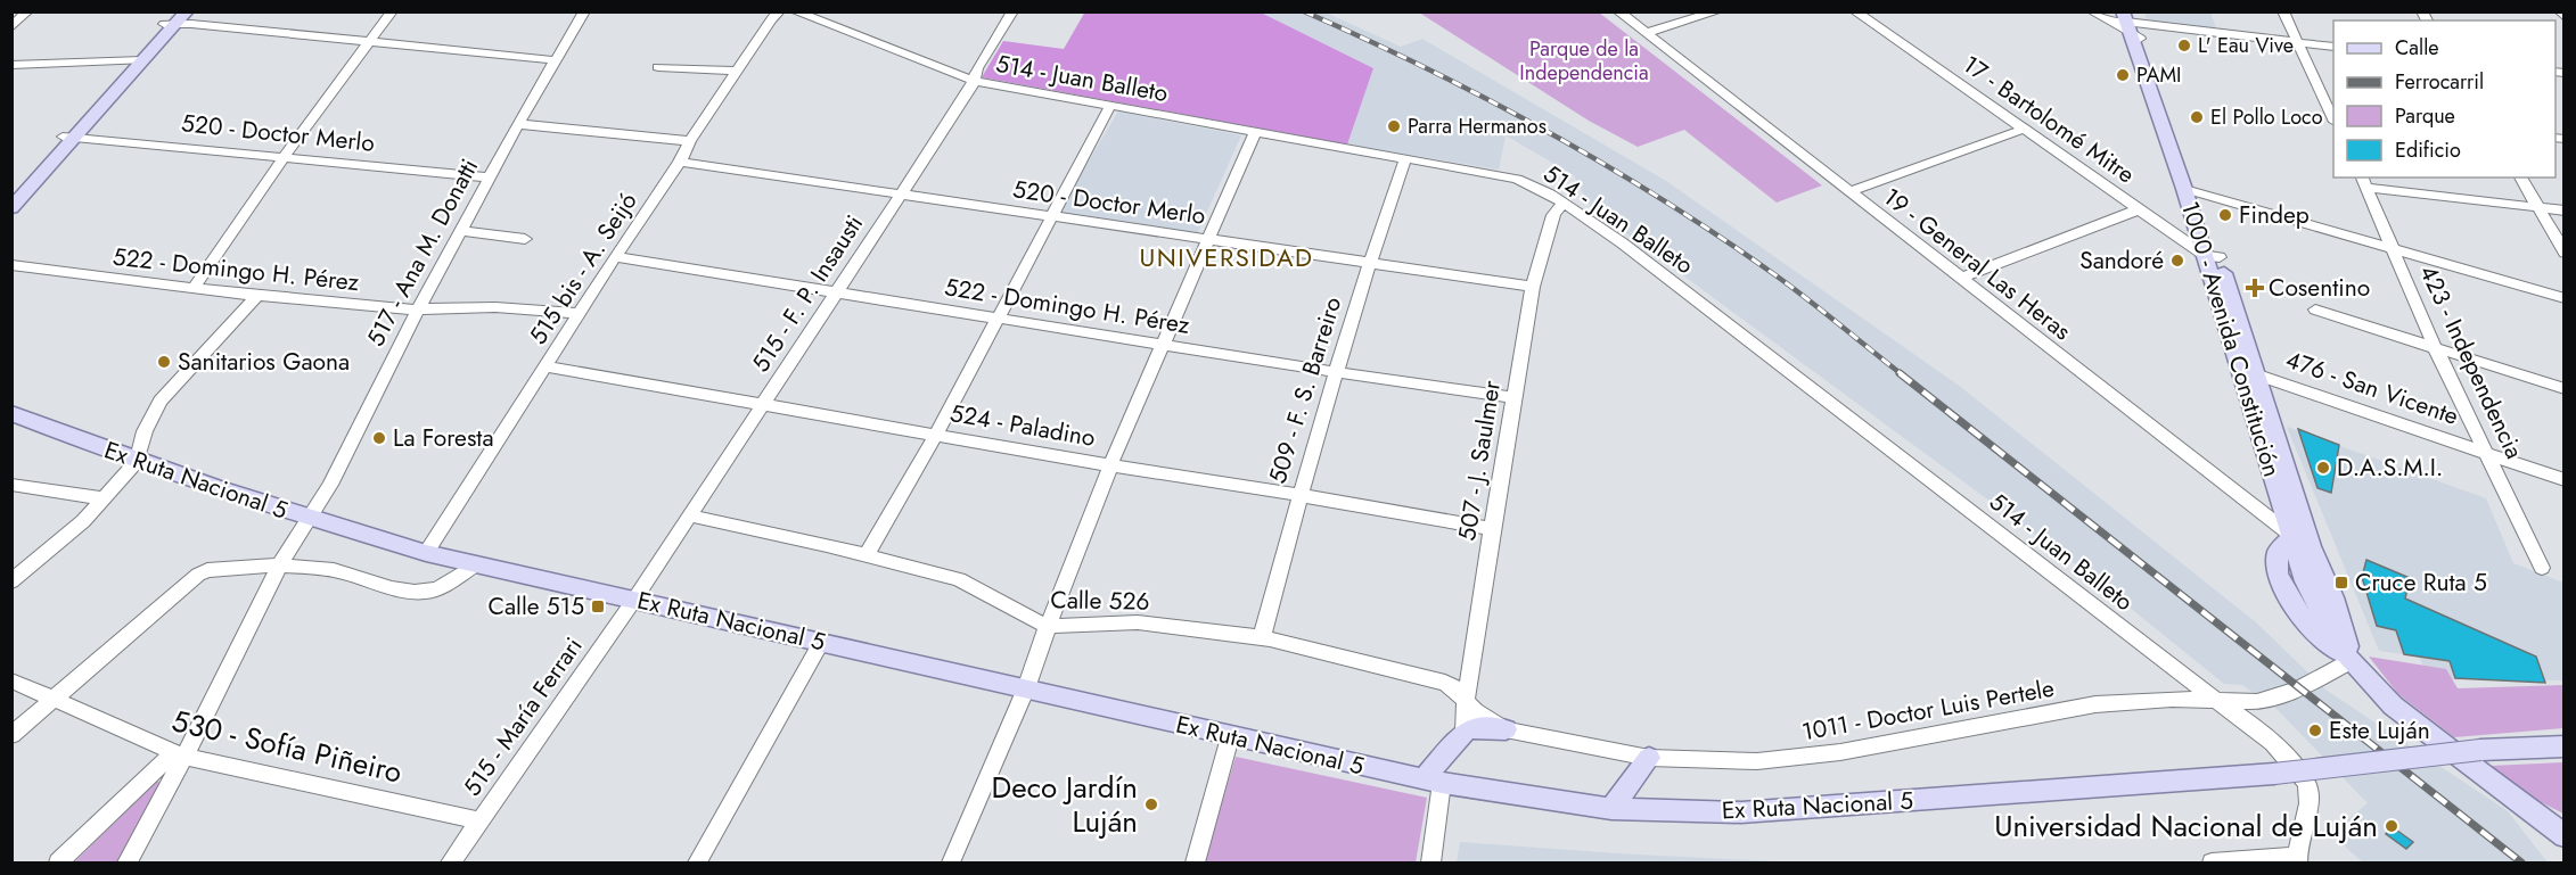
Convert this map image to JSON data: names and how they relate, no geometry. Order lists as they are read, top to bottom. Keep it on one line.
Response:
{"streets":{"main road":["1000 - Avenida Constitución","Ex Ruta Nacional 5"],"street":["514 - Juan Balleto","17 - Bartolomé Mitre","520 - Doctor Merlo","517 - Ana M. Donatti","19 - General Las Heras","515 bis - A. Seijó","522 - Domingo H. Pérez","515 - F. P. Insausti","423 - Independencia","476 - San Vicente","509 - F. S. Barreiro","524 - Paladino","507 - J. Saulmer","Calle 526","1011 - Doctor Luis Pertele","515 - María Ferrari","530 - Sofía Piñeiro"]},"crossings":[["514 - Juan Balleto","515 - F. P. Insausti"],["514 - Juan Balleto","509 - F. S. Barreiro"],["514 - Juan Balleto","507 - J. Saulmer"],["514 - Juan Balleto","1011 - Doctor Luis Pertele"],["17 - Bartolomé Mitre","1000 - Avenida Constitución"],["520 - Doctor Merlo","517 - Ana M. Donatti"],["520 - Doctor Merlo","515 bis - A. Seijó"],["520 - Doctor Merlo","515 - F. P. Insausti"],["520 - Doctor Merlo","509 - F. S. Barreiro"],["520 - Doctor Merlo","507 - J. Saulmer"],["517 - Ana M. Donatti","522 - Domingo H. Pérez"],["517 - Ana M. Donatti","Ex Ruta Nacional 5"],["517 - Ana M. Donatti","530 - Sofía Piñeiro"],["19 - General Las Heras","1000 - Avenida Constitución"],["515 bis - A. Seijó","522 - Domingo H. Pérez"],["515 bis - A. Seijó","524 - Paladino"],["515 bis - A. Seijó","Ex Ruta Nacional 5"],["522 - Domingo H. Pérez","515 - F. P. Insausti"],["522 - Domingo H. Pérez","509 - F. S. Barreiro"],["522 - Domingo H. Pérez","507 - J. Saulmer"],["515 - F. P. Insausti","524 - Paladino"],["515 - F. P. Insausti","Ex Ruta Nacional 5"],["515 - F. P. Insausti","Calle 526"],["515 - F. P. Insausti","515 - María Ferrari"],["1000 - Avenida Constitución","476 - San Vicente"],["1000 - Avenida Constitución","1011 - Doctor Luis Pertele"],["423 - Independencia","476 - San Vicente"],["509 - F. S. Barreiro","524 - Paladino"],["509 - F. S. Barreiro","Calle 526"],["524 - Paladino","507 - J. Saulmer"],["507 - J. Saulmer","Calle 526"],["Ex Ruta Nacional 5","515 - María Ferrari"],["Calle 526","1011 - Doctor Luis Pertele"],["515 - María Ferrari","530 - Sofía Piñeiro"]],"districts":["UNIVERSIDAD"],"parks":["Parque de la Independencia"],"places":{"other":["L' Eau Vive","PAMI","El Pollo Loco","Parra Hermanos","Findep","Sandoré","Sanitarios Gaona","La Foresta","D.A.S.M.I.","Este Luján","Deco Jardín Luján","Universidad Nacional de Luján"],"health":["Cosentino"],"transit":["Cruce Ruta 5","Calle 515"]},"legend":["Calle","Ferrocarril","Parque","Edificio"]}
